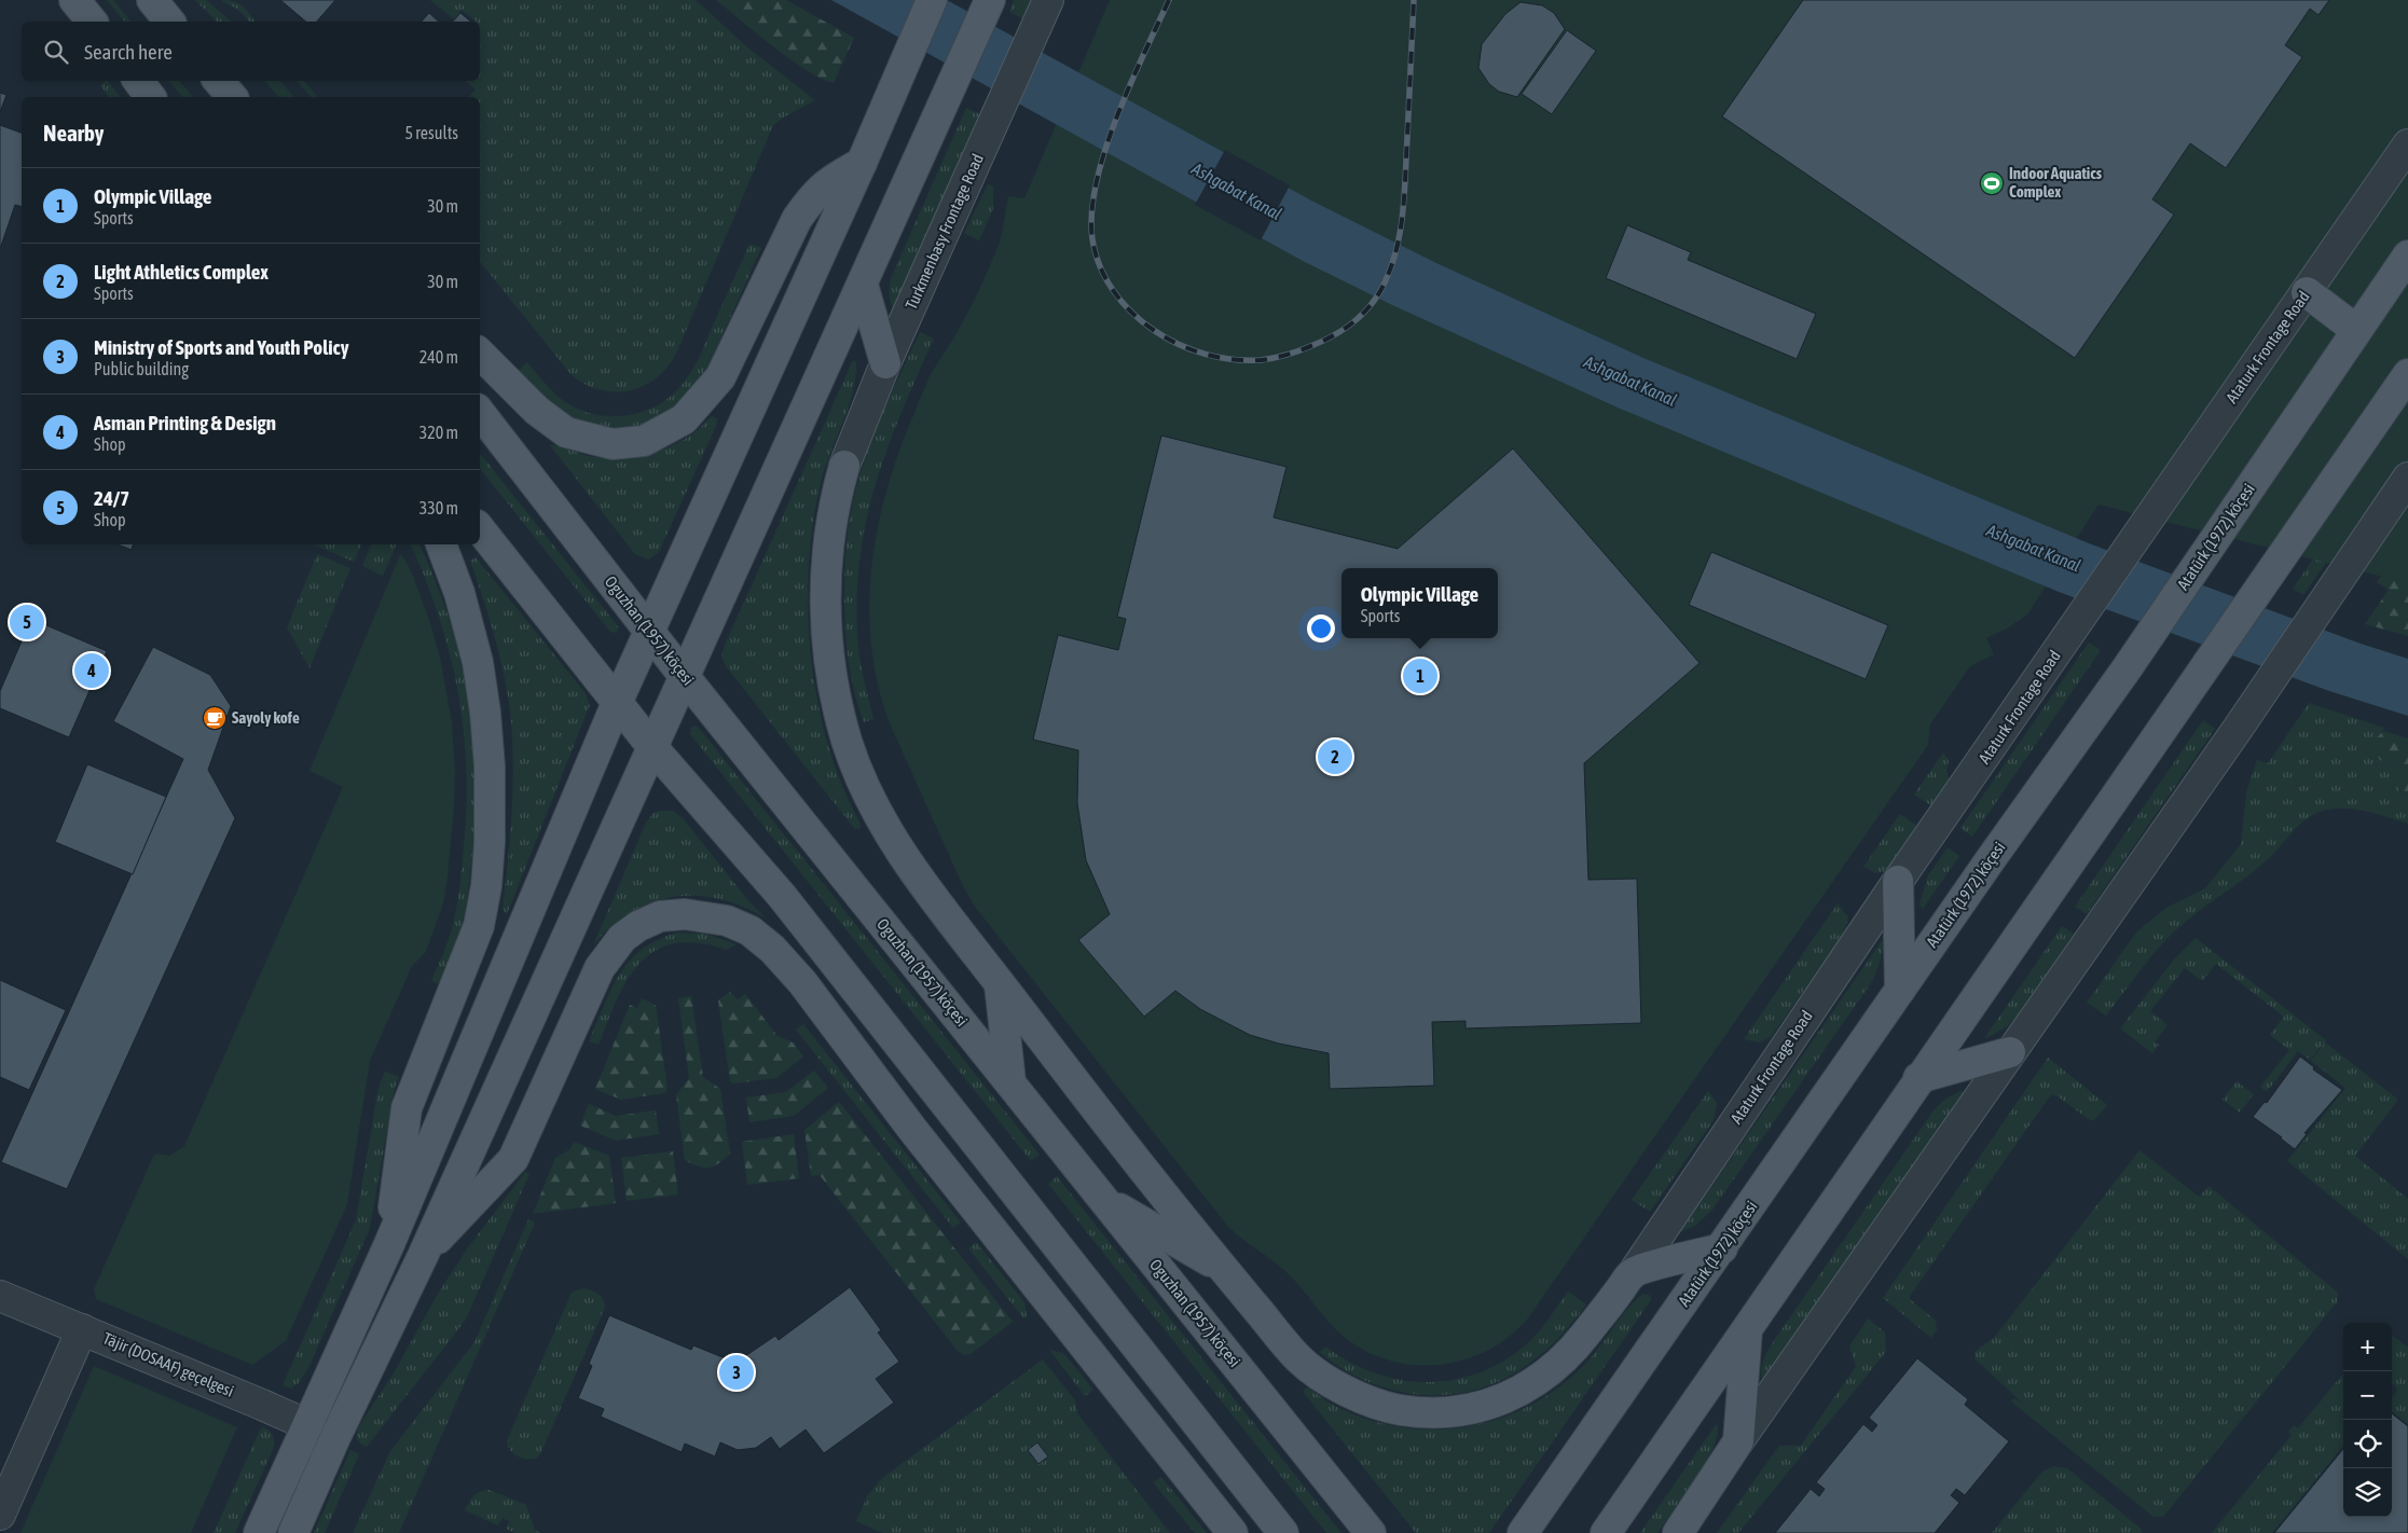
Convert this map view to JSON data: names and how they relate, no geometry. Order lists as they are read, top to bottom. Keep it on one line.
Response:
{"streets":{"main road":["Atatürk (1972) köçesi","Oguzhan (1957) köçesi"],"street":["Turkmenbasy Frontage Road","Ataturk Frontage Road","Täjir (DOSAAF) geçelgesi"]},"water":["Ashgabat Kanal"],"places":{"sports":["Indoor Aquatics Complex"],"cafe":["Sayoly kofe"]},"page":{"search":"Search here","heading":["Nearby","5 results"],"list":[{"mark":"1","name":"Olympic Village","note":"Sports","value":"30 m"},{"mark":"2","name":"Light Athletics Complex","note":"Sports","value":"30 m"},{"mark":"3","name":"Ministry of Sports and Youth Policy","note":"Public building","value":"240 m"},{"mark":"4","name":"Asman Printing & Design","note":"Shop","value":"320 m"},{"mark":"5","name":"24/7","note":"Shop","value":"330 m"}],"popup":["Olympic Village","Sports"],"pins":["5","4","1","2","3"],"map_buttons":["+","−"]}}
